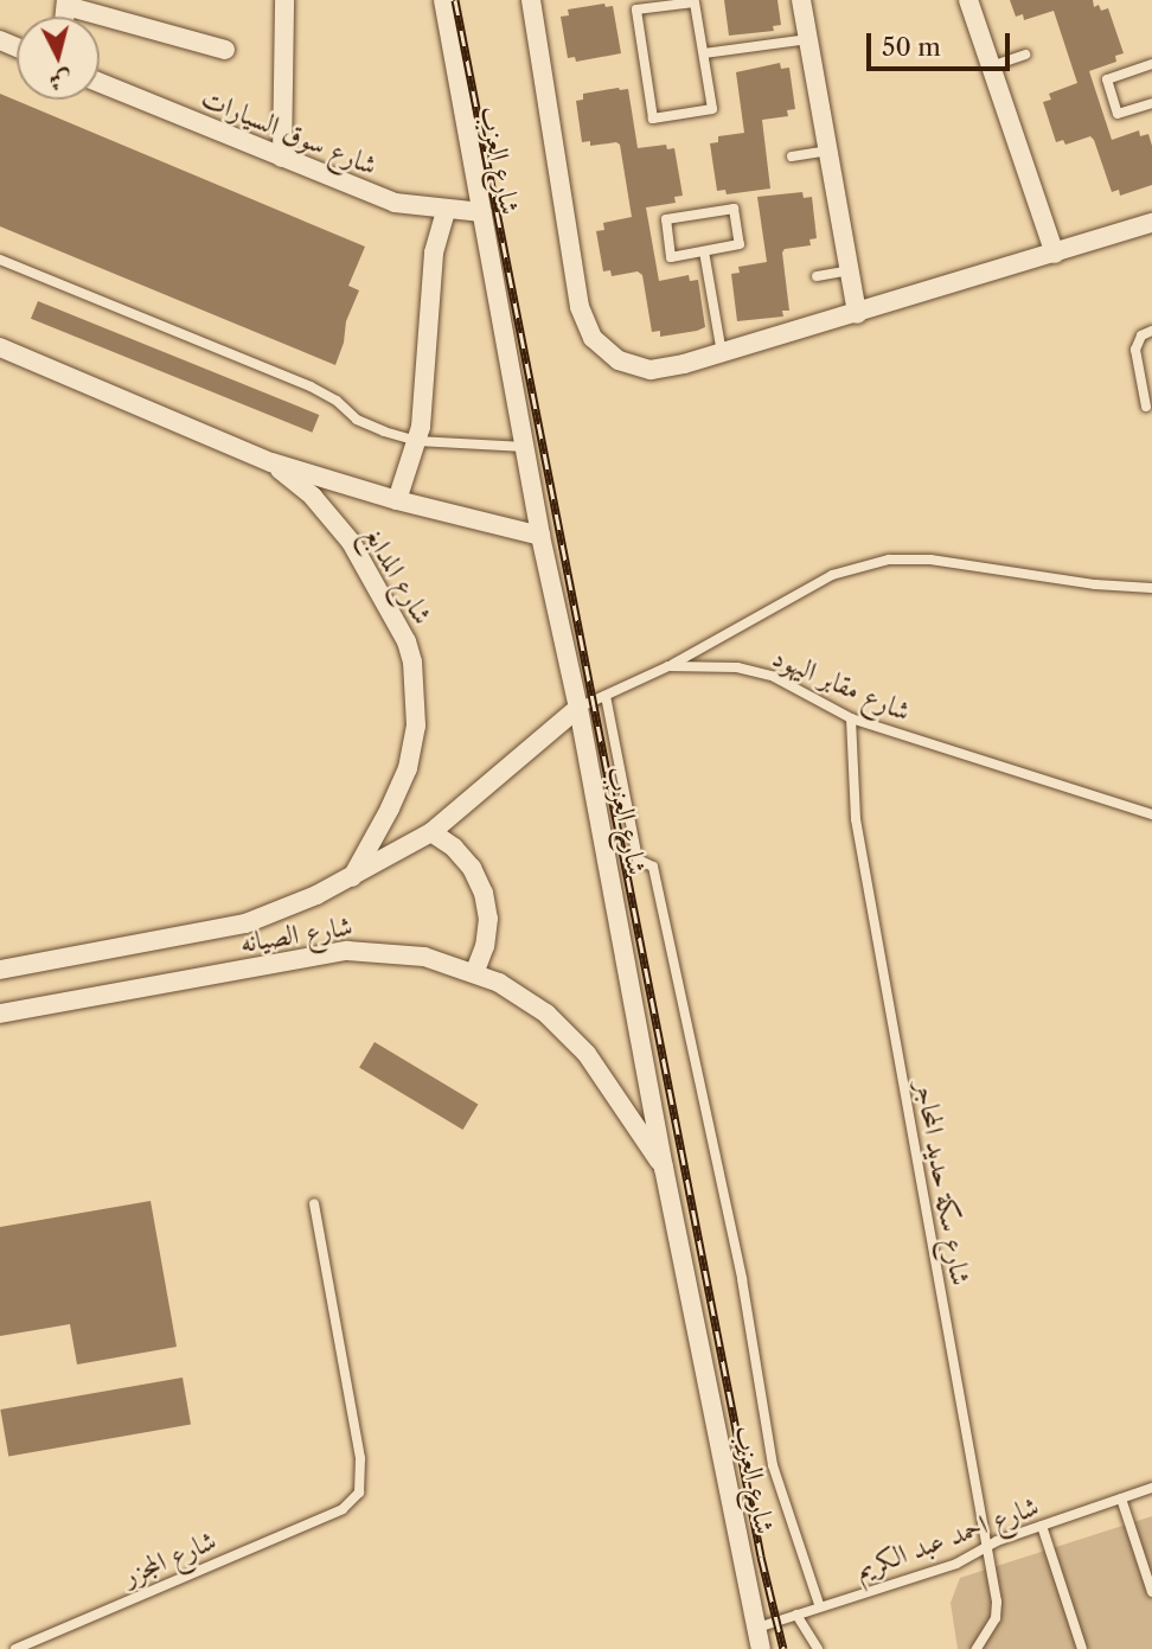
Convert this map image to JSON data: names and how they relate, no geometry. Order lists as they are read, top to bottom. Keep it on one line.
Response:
{"streets":{"street":["شارع سوق السيارات","شارع العزب","شارع المدابغ","شارع الصيانه"],"lane":["شارع مقابر اليهود","شارع سكة حديد المحاجر","شارع احمد عبد الكريم","شارع المجزر"]},"crossings":[["شارع سوق السيارات","شارع العزب"],["شارع العزب","شارع المدابغ"],["شارع العزب","شارع مقابر اليهود"],["شارع العزب","شارع الصيانه"],["شارع العزب","شارع احمد عبد الكريم"],["شارع المدابغ","شارع الصيانه"],["شارع مقابر اليهود","شارع الصيانه"],["شارع مقابر اليهود","شارع سكة حديد المحاجر"],["شارع سكة حديد المحاجر","شارع احمد عبد الكريم"]],"scale_bar":"50 m","north":"bottom"}
